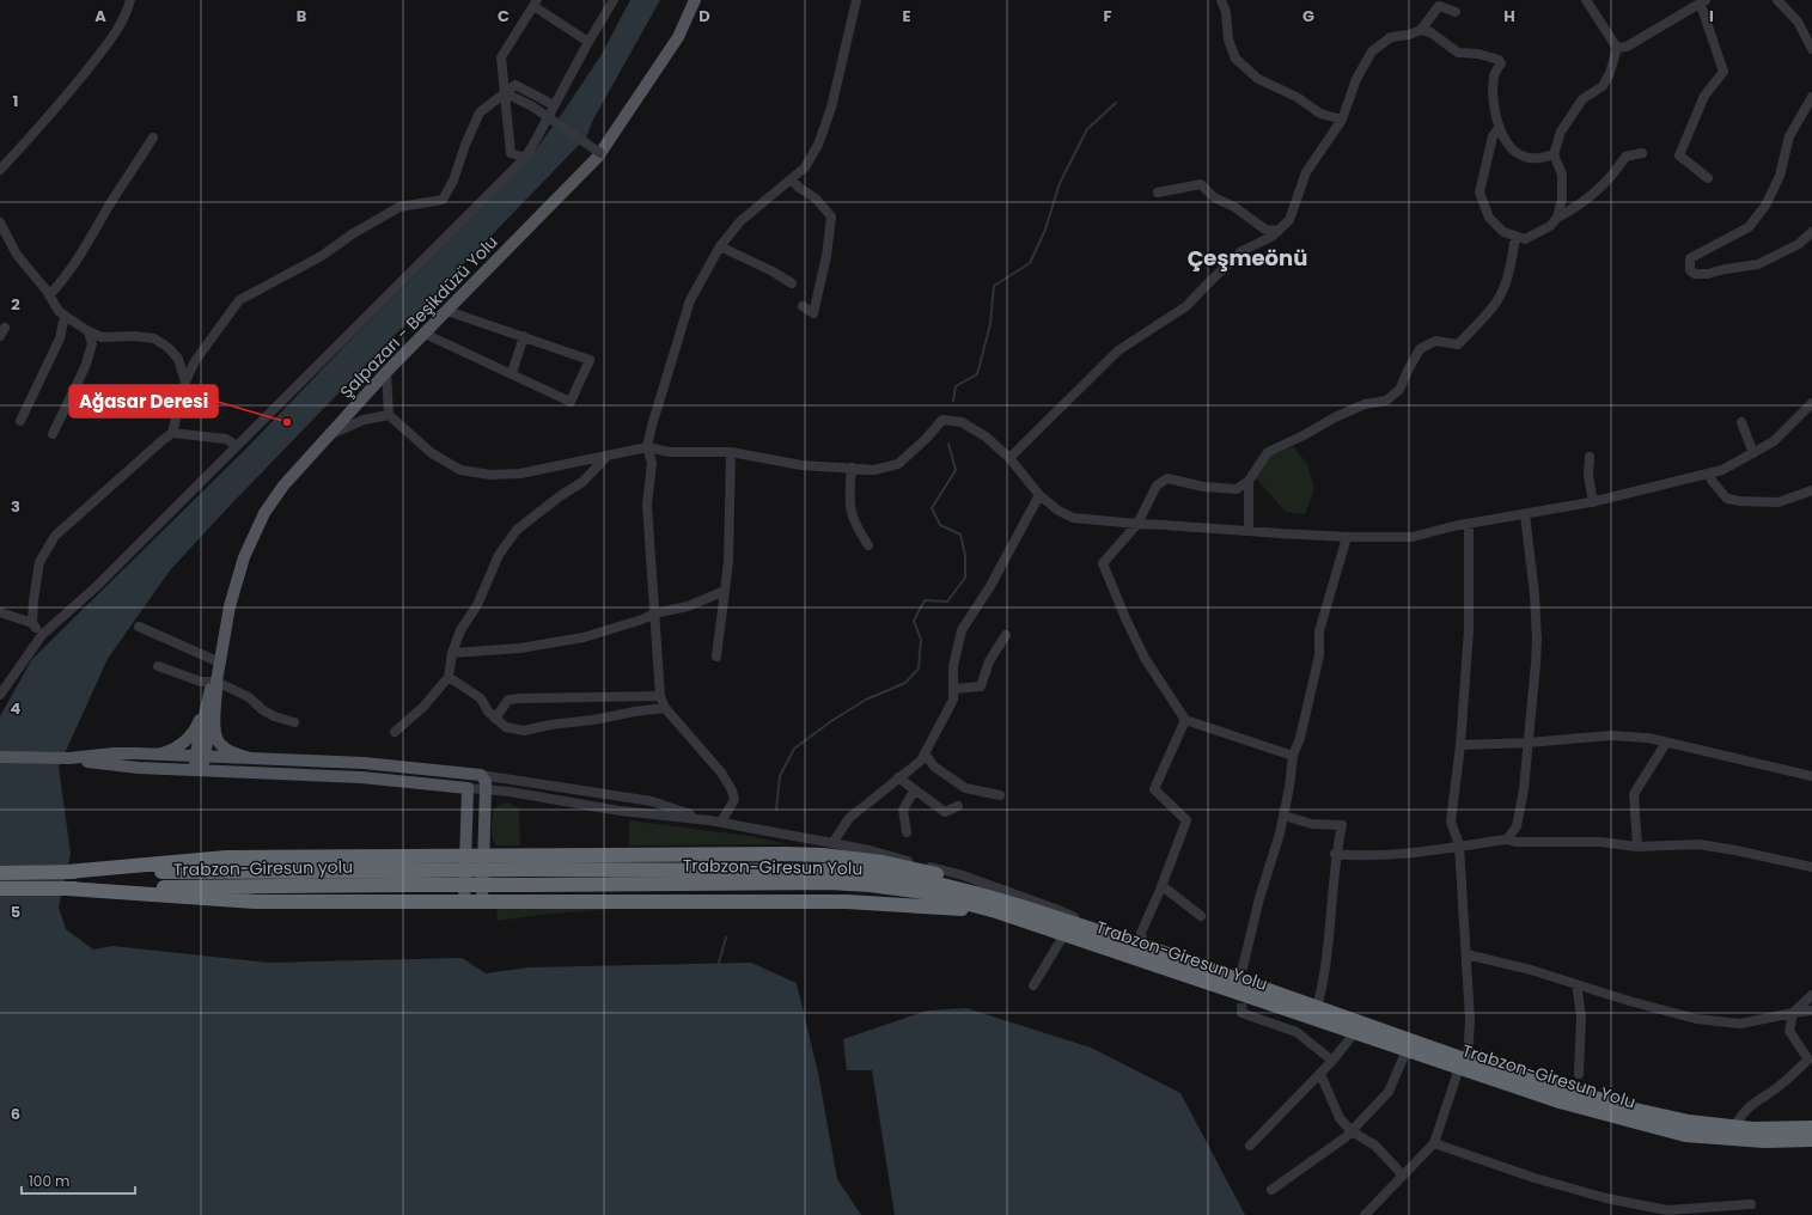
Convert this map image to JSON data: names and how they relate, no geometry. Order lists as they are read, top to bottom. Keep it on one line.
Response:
{"streets":{"highway":["Trabzon-Giresun Yolu","Trabzon-Giresun yolu"],"main road":["Şalpazarı - Beşikdüzü Yolu"]},"crossings":[["Trabzon-Giresun Yolu","Trabzon-Giresun yolu"]],"districts":["Çeşmeönü"],"places":["Ağasar Deresi"],"scale_bar":"100 m","grid":{"columns":["A","B","C","D","E","F","G","H","I"],"rows":["1","2","3","4","5","6"]}}
